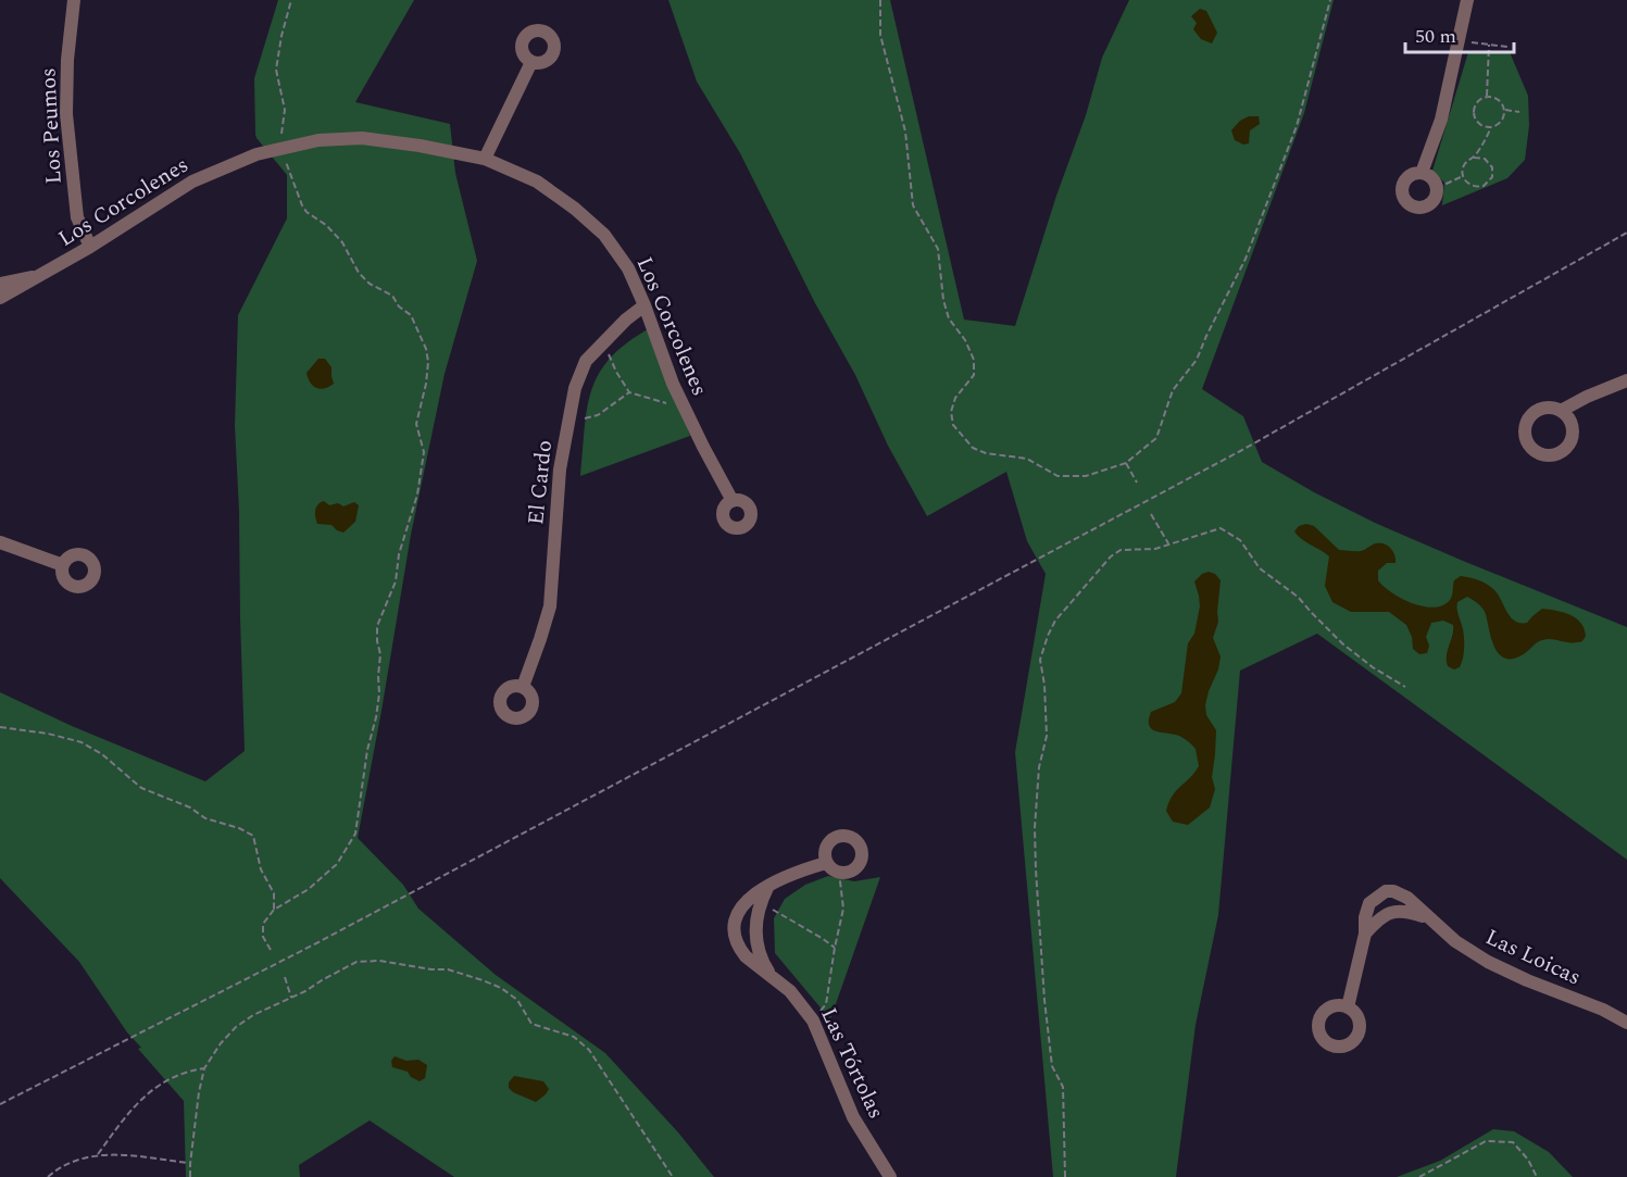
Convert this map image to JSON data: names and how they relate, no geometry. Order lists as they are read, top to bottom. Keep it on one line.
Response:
{"streets":{"street":["Los Peumos","Los Corcolenes","El Cardo","Las Loicas","Las Tórtolas"]},"crossings":[["Los Peumos","Los Corcolenes"],["Los Corcolenes","El Cardo"]],"scale_bar":"50 m"}
